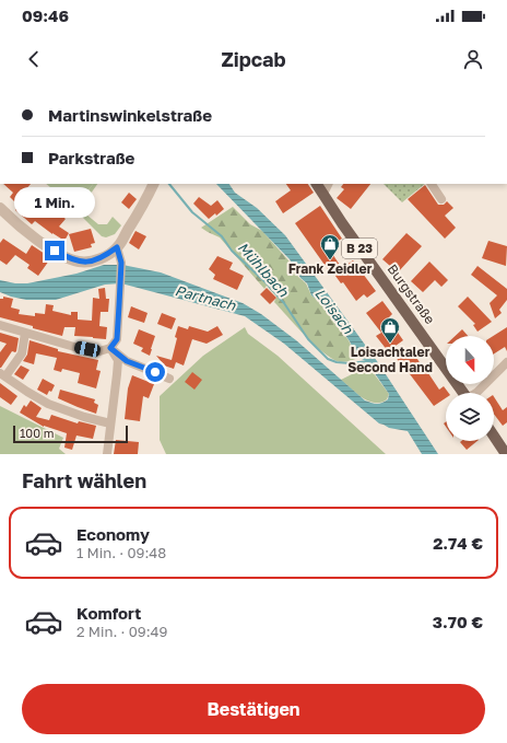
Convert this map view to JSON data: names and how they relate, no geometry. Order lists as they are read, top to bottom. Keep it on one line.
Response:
{"streets":{"main road":["B 23","Burgstraße"]},"water":["Mühlbach","Partnach","Loisach"],"places":{"shop":["Frank Zeidler","Loisachtaler Second Hand"]},"scale_bar":"100 m","north":"bottom","page":{"status":"09:46","header":"Zipcab","banner":["Martinswinkelstraße","Parkstraße"],"bubble":"1 Min.","scale":"100 m","heading":"Fahrt wählen","list":[{"name":"Economy","note":"1 Min. · 09:48","value":"2.74 €"},{"name":"Komfort","note":"2 Min. · 09:49","value":"3.70 €"}],"buttons":"Bestätigen"}}
